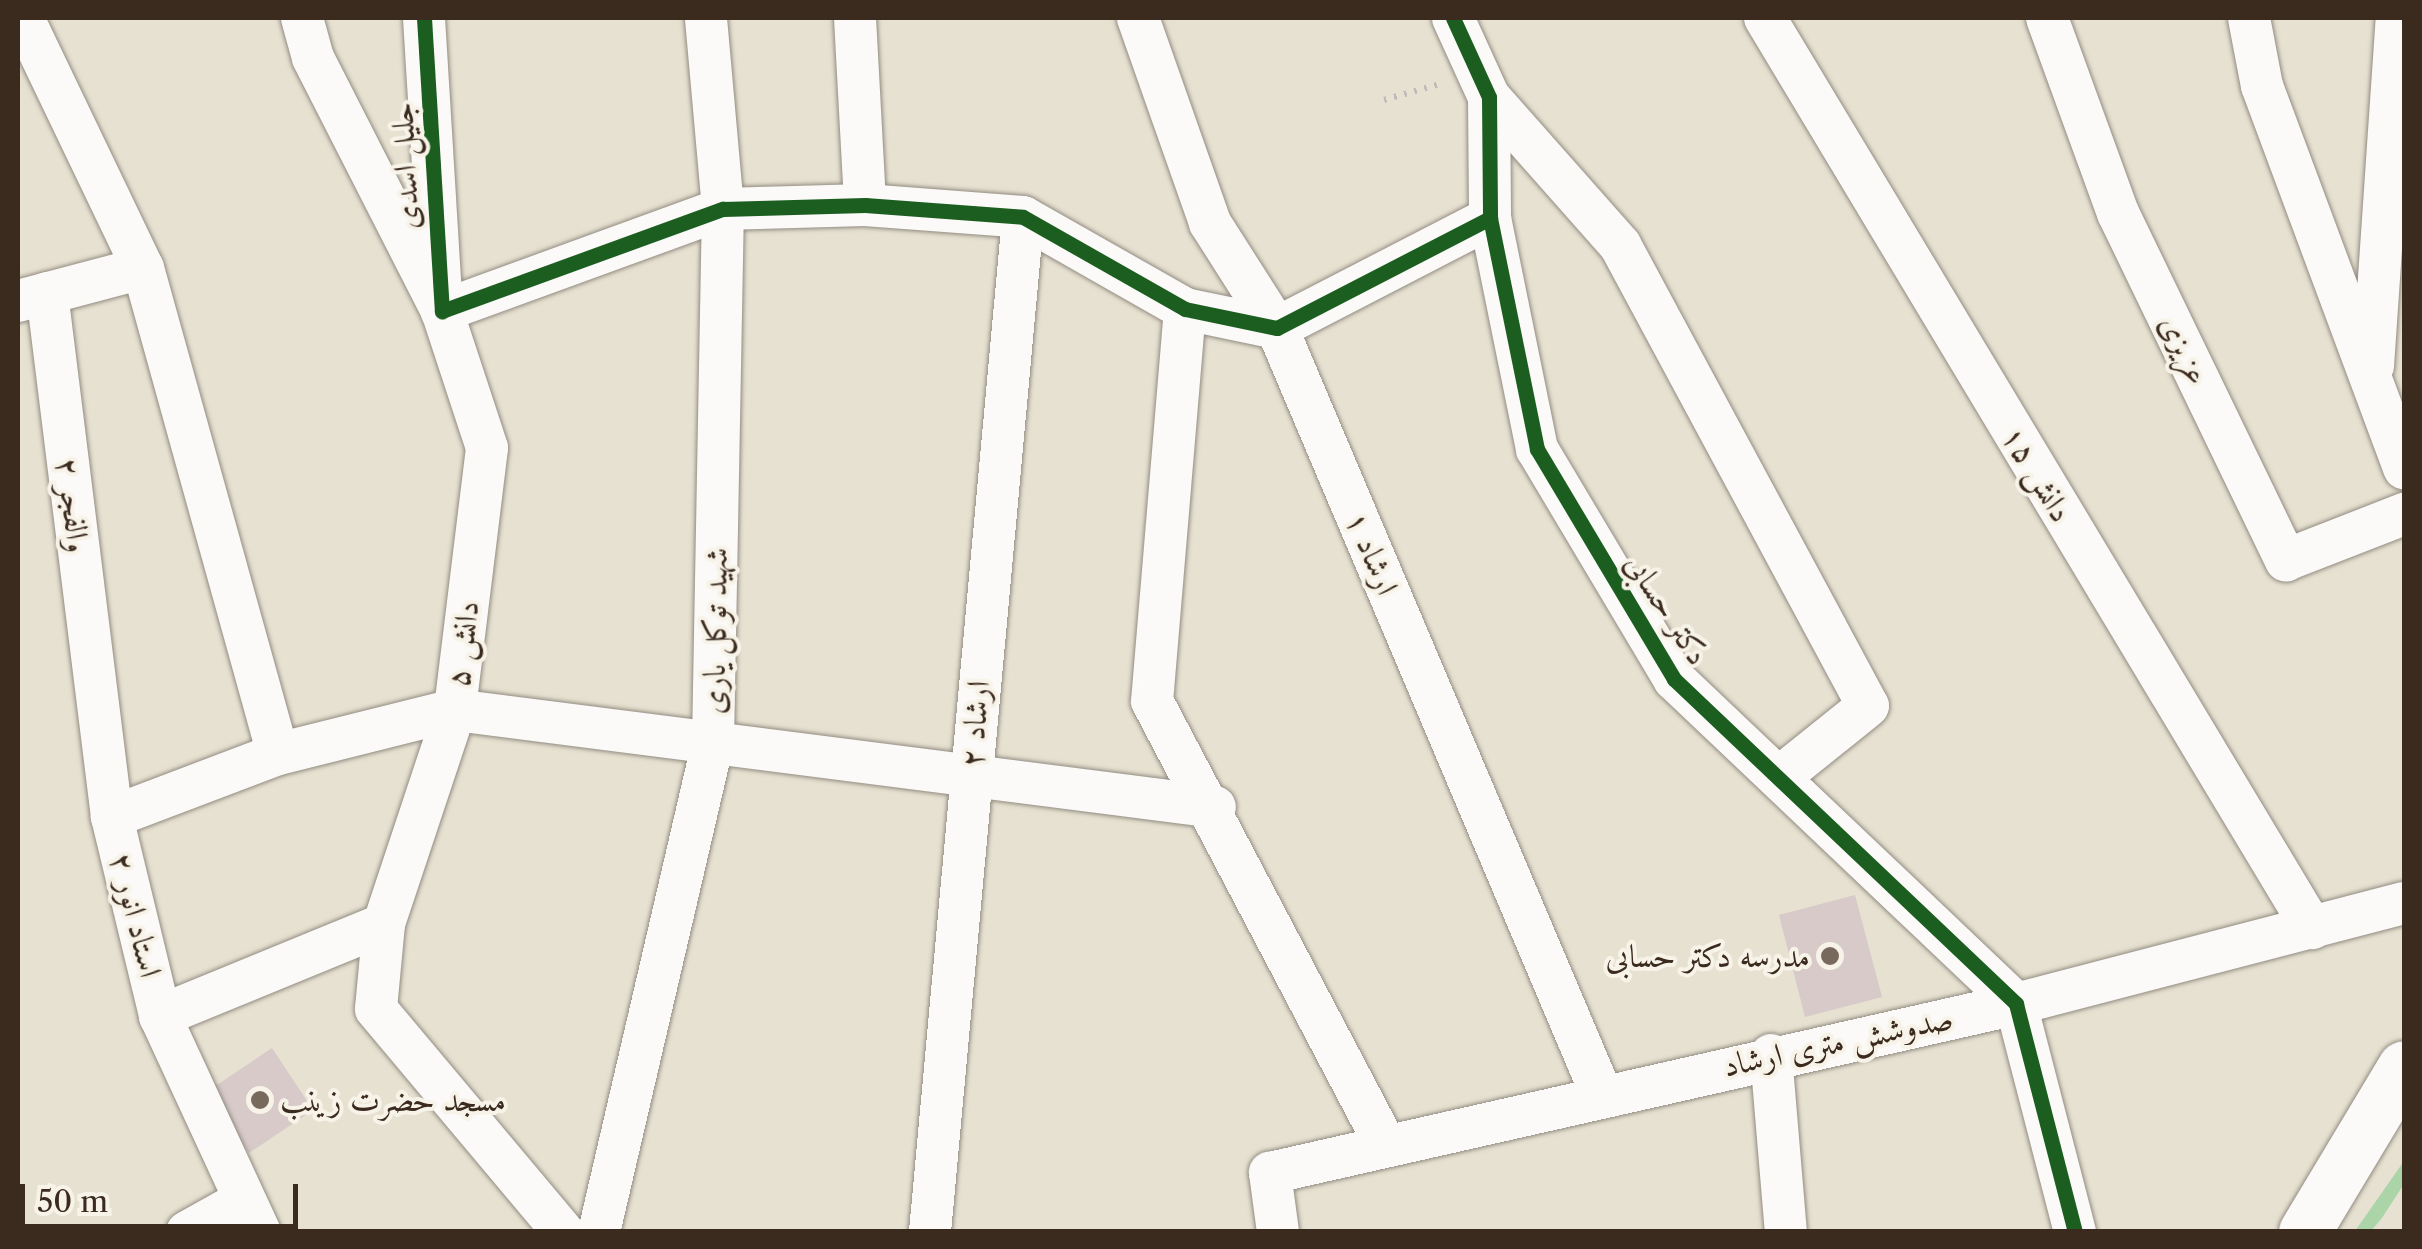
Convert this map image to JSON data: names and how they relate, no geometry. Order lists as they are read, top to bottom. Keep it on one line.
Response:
{"streets":{"street":["جلیل اسدی","عزیزی","دانش ۱۵","والفجر ۲","ارشاد ۱","دکتر حسابی","شهید توکل یاری","دانش ۵","ارشاد ۲","استاد انور ۲","صدوشش متری ارشاد"]},"crossings":[["جلیل اسدی","دانش ۵"],["دانش ۱۵","صدوشش متری ارشاد"],["والفجر ۲","استاد انور ۲"],["ارشاد ۱","صدوشش متری ارشاد"],["دکتر حسابی","صدوشش متری ارشاد"],["دانش ۵","استاد انور ۲"]],"places":["مدرسه دکتر حسابی","مسجد حضرت زینب"],"scale_bar":"50 m"}
